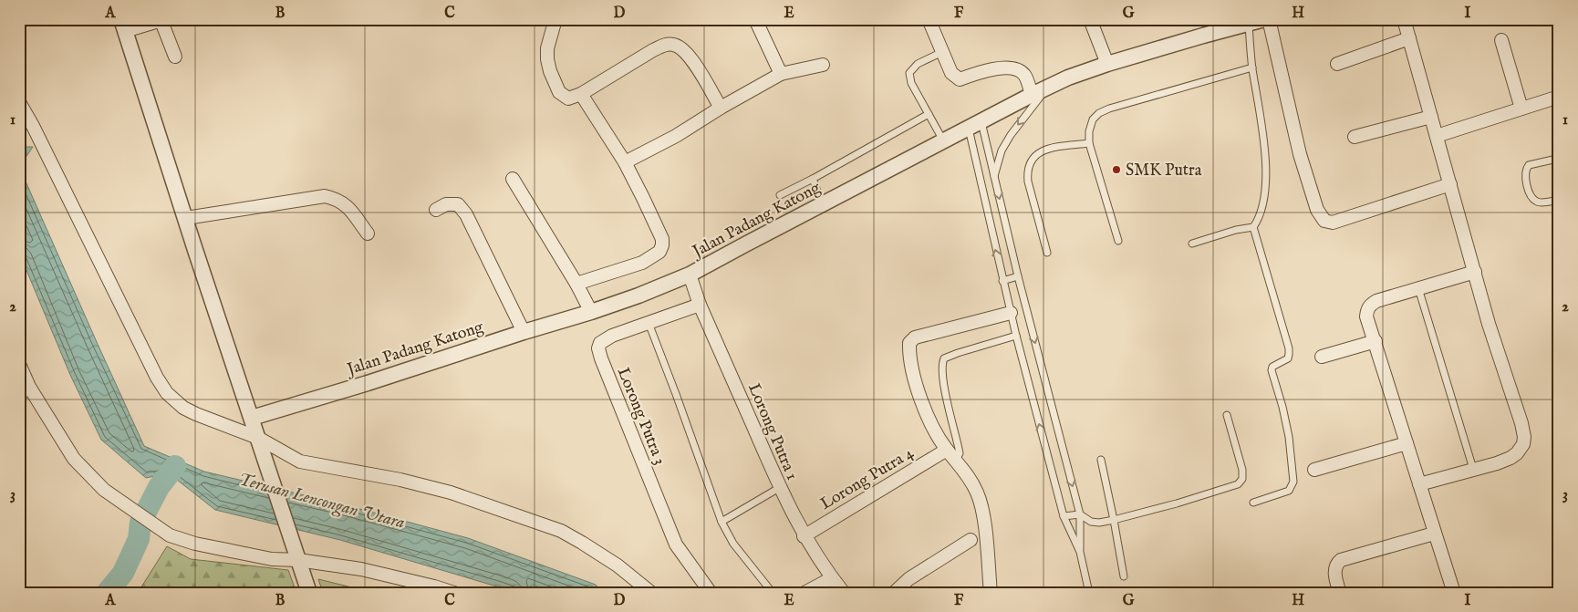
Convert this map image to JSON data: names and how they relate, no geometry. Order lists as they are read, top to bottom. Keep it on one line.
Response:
{"streets":{"street":["Jalan Padang Katong","Lorong Putra 3","Lorong Putra 1","Lorong Putra 4"]},"crossings":[["Jalan Padang Katong","Lorong Putra 1"],["Lorong Putra 3","Lorong Putra 1"],["Lorong Putra 1","Lorong Putra 4"]],"water":["Terusan Lencongan Utara"],"places":["SMK Putra"],"grid":{"columns":["A","B","C","D","E","F","G","H","I"],"rows":["1","2","3"]}}
